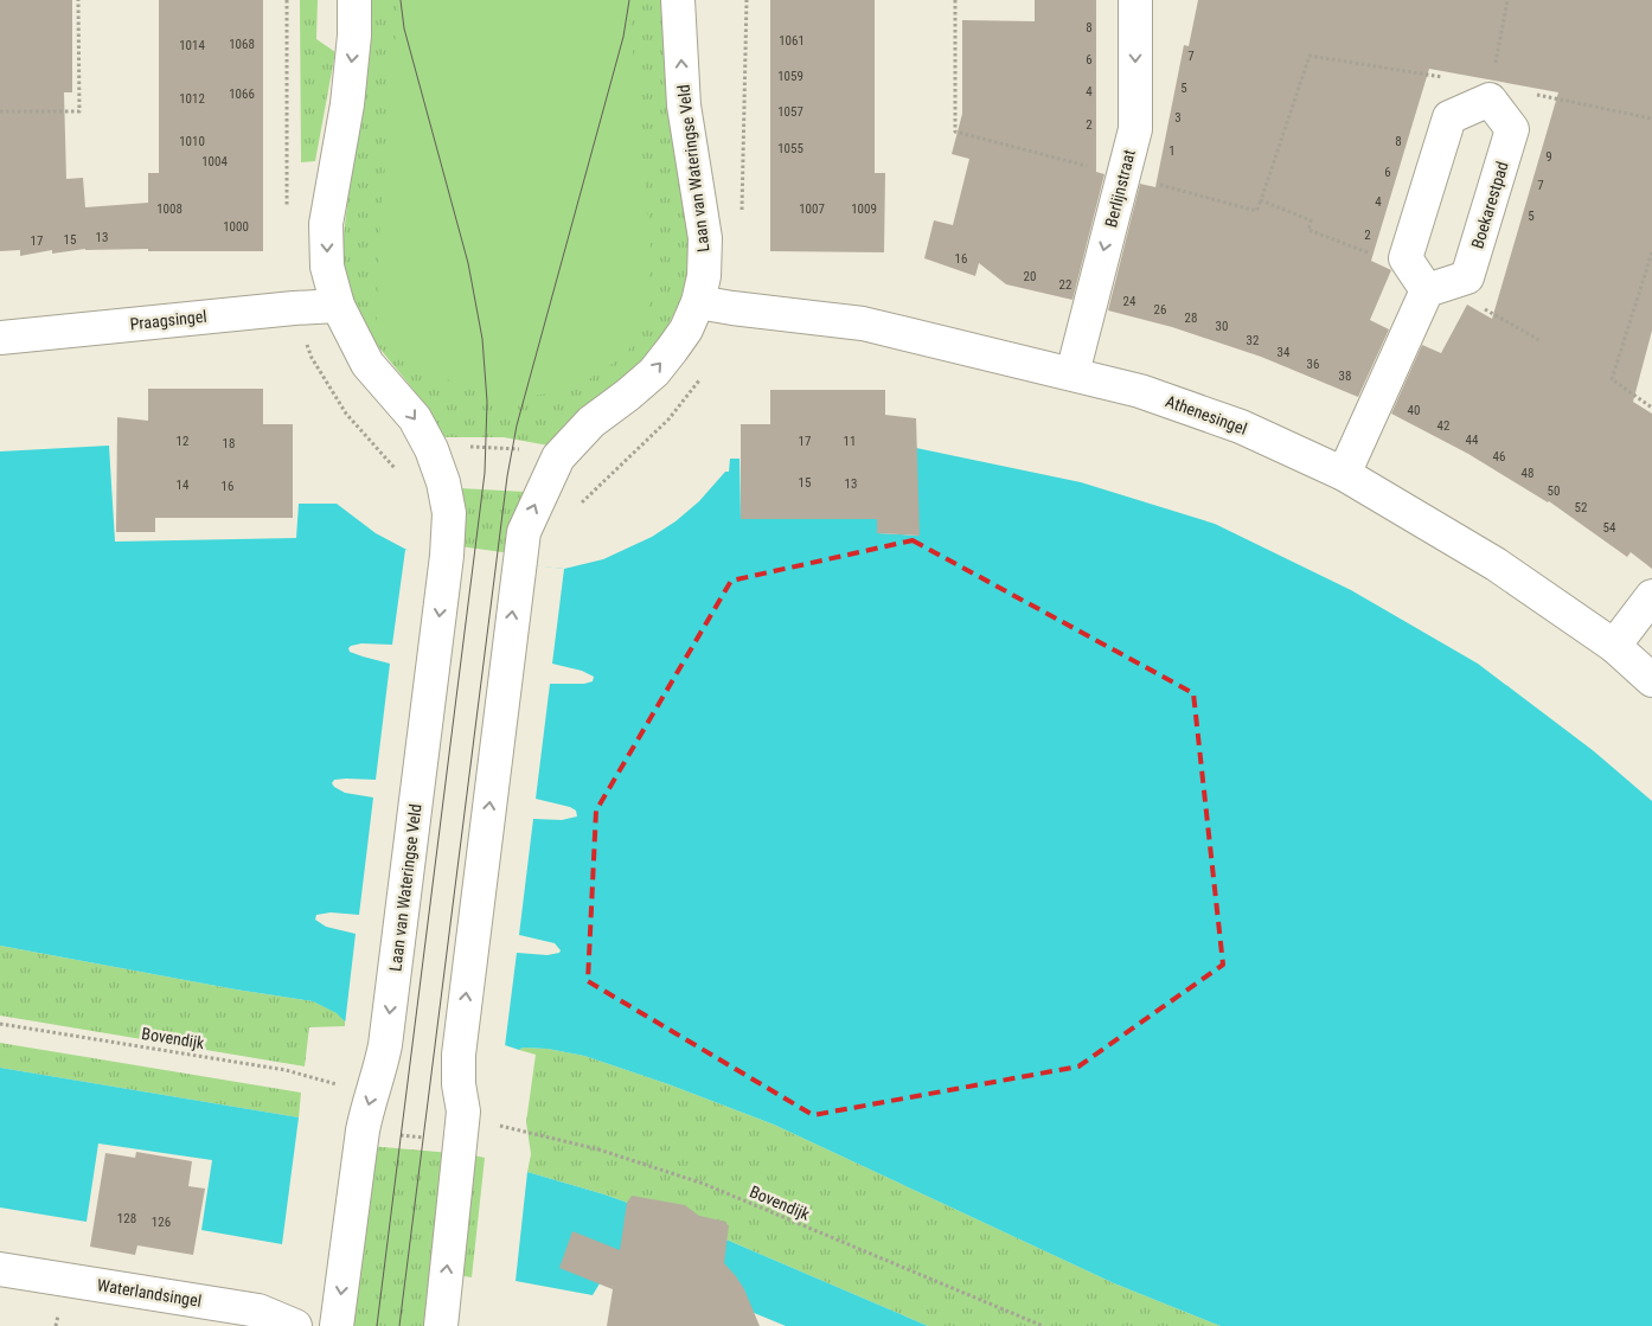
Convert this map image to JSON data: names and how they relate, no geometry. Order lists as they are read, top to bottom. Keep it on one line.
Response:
{"streets":{"street":["Laan van Wateringse Veld","Berlijnstraat","Boekarestpad","Praagsingel","Athenesingel","Waterlandsingel"],"path":["Bovendijk"]},"crossings":[["Laan van Wateringse Veld","Praagsingel"],["Laan van Wateringse Veld","Athenesingel"],["Berlijnstraat","Athenesingel"]],"one_way":["Berlijnstraat"],"house_numbers":["8","1061","1068","1014","7","6","1059","5","4","1066","1012","1057","3","2","1010","8","1055","1","9","1004","6","7","4","1008","1007","1009","5","1000","2","13","15","17","16","20","22","24","26","28","30","32","34","36","38","40","42","44","12","17","11","18","46","48","15","13","14","16","50","52","54","128","126"]}
